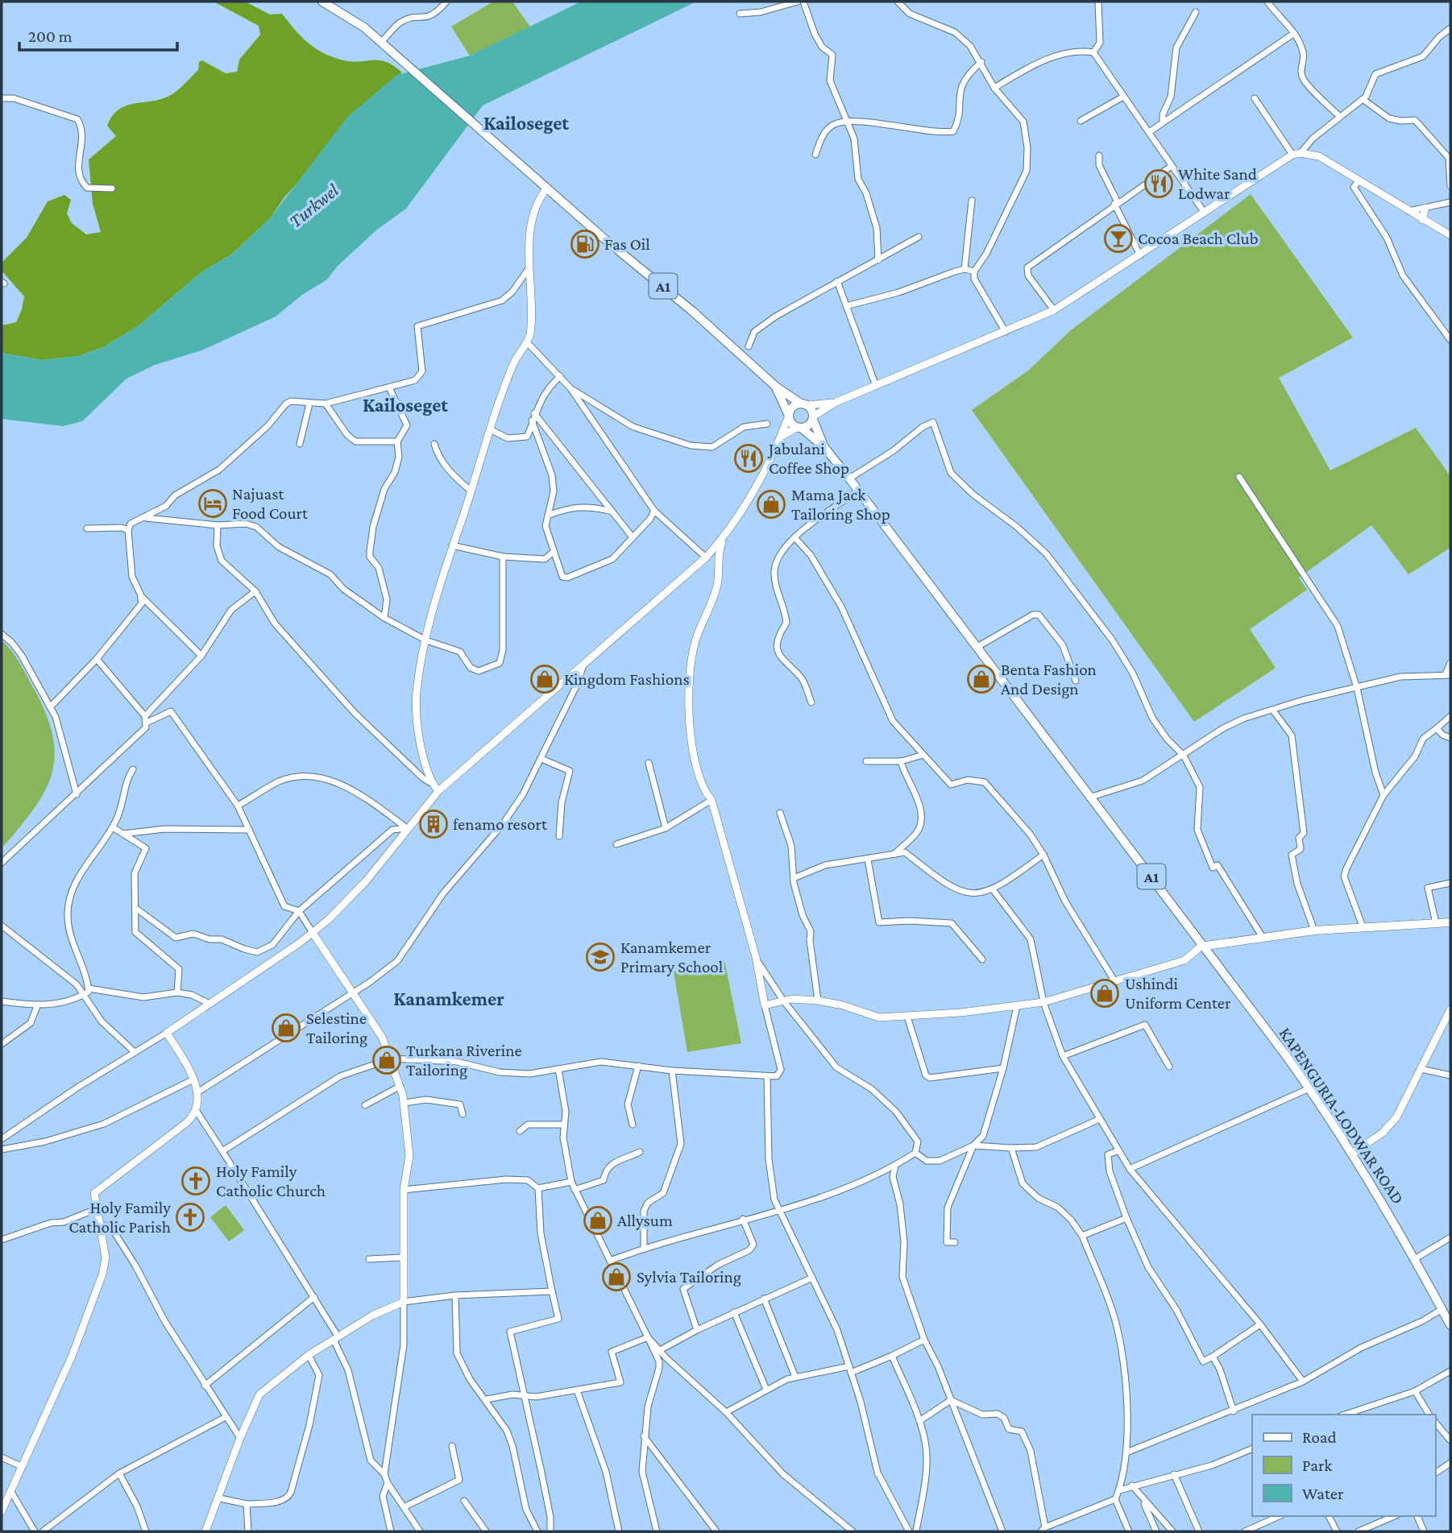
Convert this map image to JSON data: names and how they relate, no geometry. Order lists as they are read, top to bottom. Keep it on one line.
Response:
{"streets":{"highway":["A1","KAPENGURIA-LODWAR ROAD"]},"crossings":[["A1","KAPENGURIA-LODWAR ROAD"]],"districts":["Kailoseget","Kailoseget","Kanamkemer"],"water":["Turkwel"],"places":{"restaurant":["White Sand Lodwar","Jabulani Coffee Shop"],"bar":["Cocoa Beach Club"],"fuel station":["Fas Oil"],"hotel":["Najuast Food Court"],"shop":["Mama Jack Tailoring Shop","Kingdom Fashions","Benta Fashion And Design","Ushindi Uniform Center","Selestine Tailoring","Turkana Riverine Tailoring","Allysum","Sylvia Tailoring"],"building":["fenamo resort"],"school or university":["Kanamkemer Primary School"],"church":["Holy Family Catholic Church","Holy Family Catholic Parish"]},"legend":["Road","Park","Water"],"scale_bar":"200 m"}
